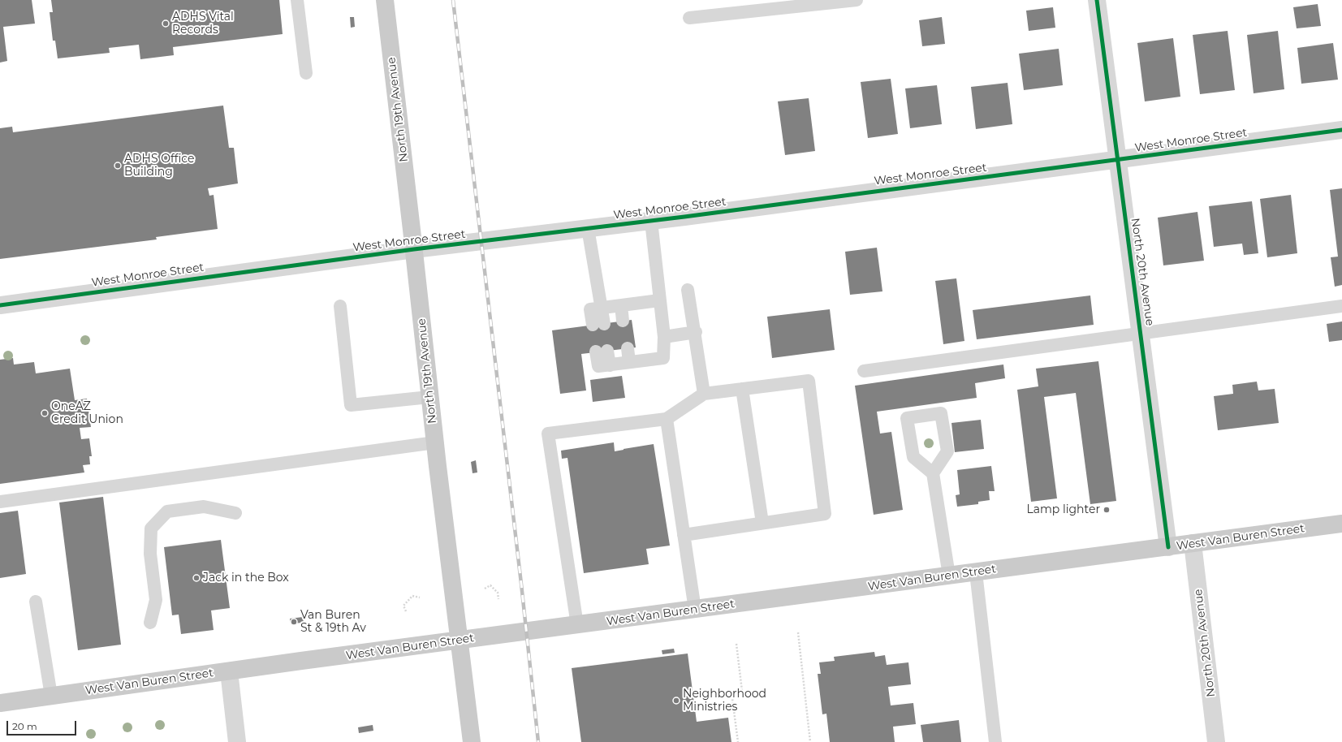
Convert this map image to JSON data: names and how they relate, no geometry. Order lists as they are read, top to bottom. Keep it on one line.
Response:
{"streets":{"main road":["North 19th Avenue","West Van Buren Street"],"street":["West Monroe Street","North 20th Avenue"]},"crossings":[["North 19th Avenue","West Monroe Street"],["North 19th Avenue","West Van Buren Street"],["West Monroe Street","North 20th Avenue"],["North 20th Avenue","West Van Buren Street"]],"places":["ADHS Vital Records","ADHS Office Building","OneAZ Credit Union","Lamp lighter","Jack in the Box","Van Buren St & 19th Av","Neighborhood Ministries"],"scale_bar":"20 m"}
